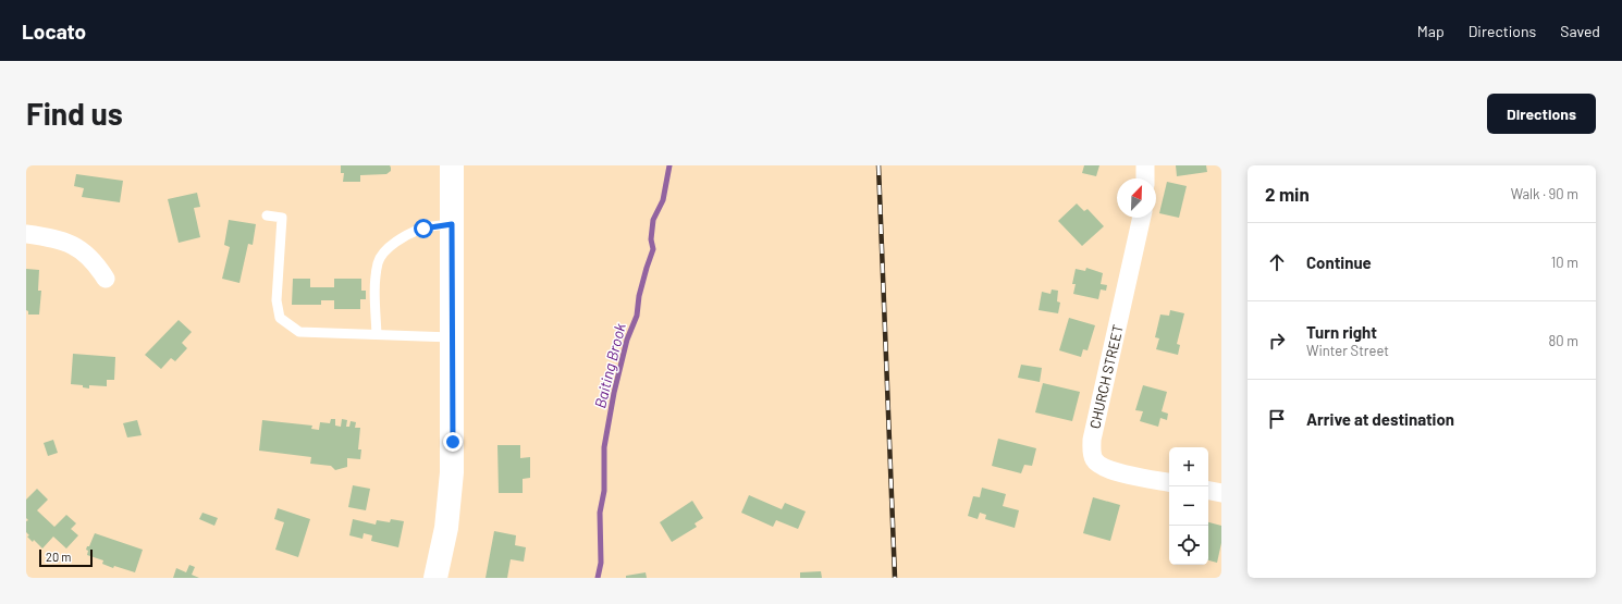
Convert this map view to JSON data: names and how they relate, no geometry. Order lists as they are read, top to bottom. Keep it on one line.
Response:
{"streets":{"street":["CHURCH STREET"]},"water":["Baiting Brook"],"scale_bar":"20 m","north":"top right","page":{"header":"Locato","nav":["Map","Directions","Saved"],"buttons":"Directions","title":"Find us","heading":["2 min","Walk · 90 m"],"list":[["Continue","10 m"],["Turn right","Winter Street","80 m"],"Arrive at destination"],"map_buttons":["+","−"],"scale":"20 m"}}
